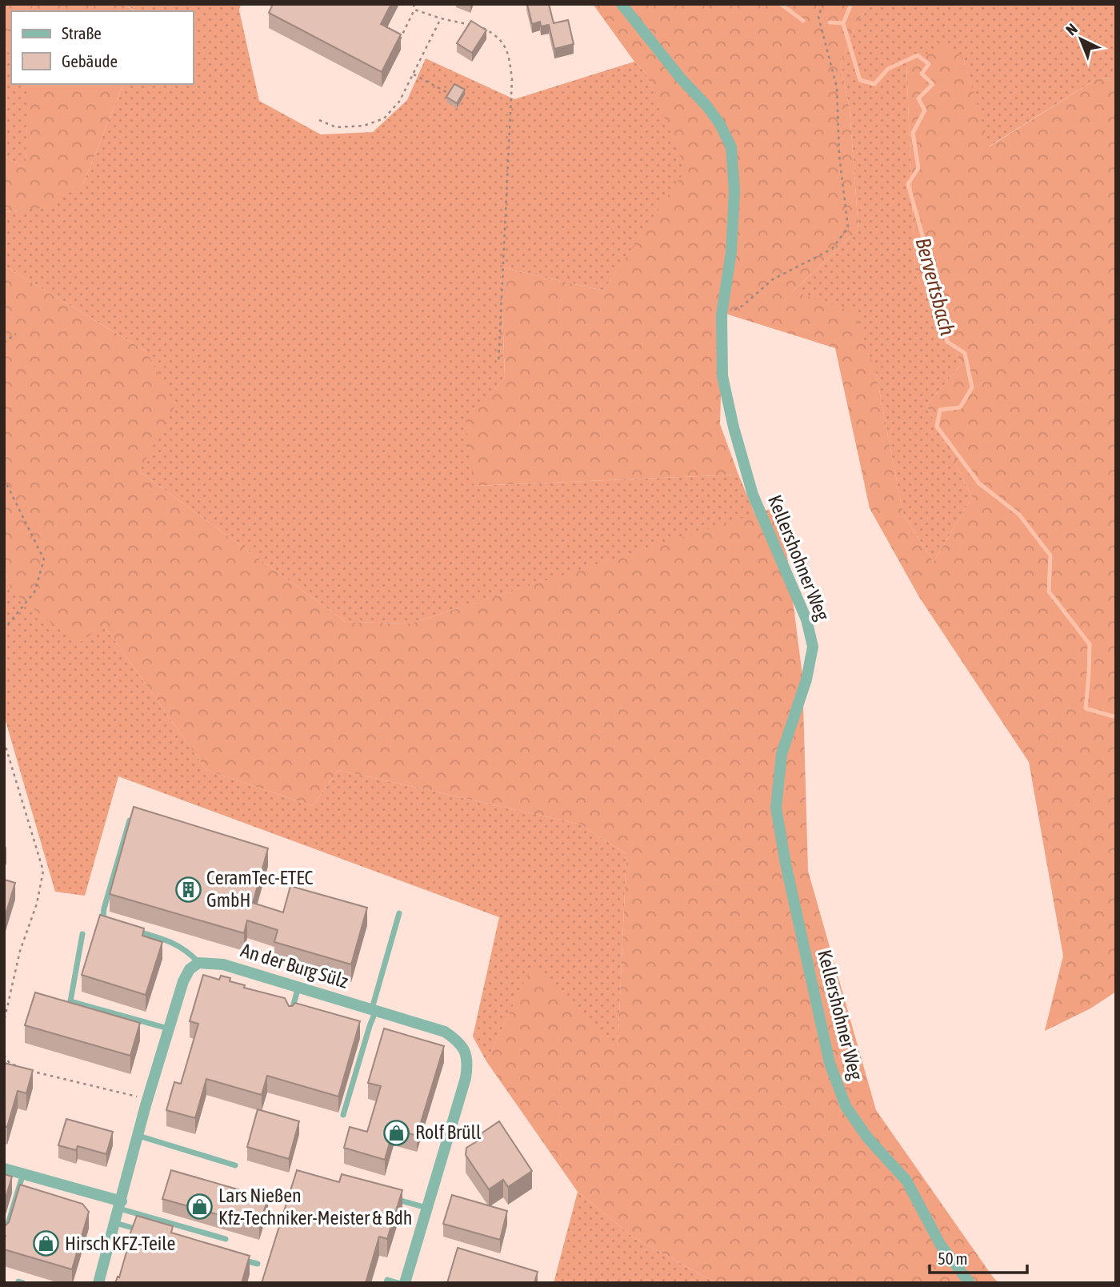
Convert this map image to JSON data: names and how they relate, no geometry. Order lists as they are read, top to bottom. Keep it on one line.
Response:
{"streets":{"street":["Kellershohner Weg","An der Burg Sülz"]},"water":["Bervertsbach"],"places":{"building":["CeramTec-ETEC GmbH"],"shop":["Rolf Brüll","Lars Nießen Kfz-Techniker-Meister & Bdh","Hirsch KFZ-Teile"]},"legend":["Straße","Gebäude"],"scale_bar":"50 m","north":"top left"}
